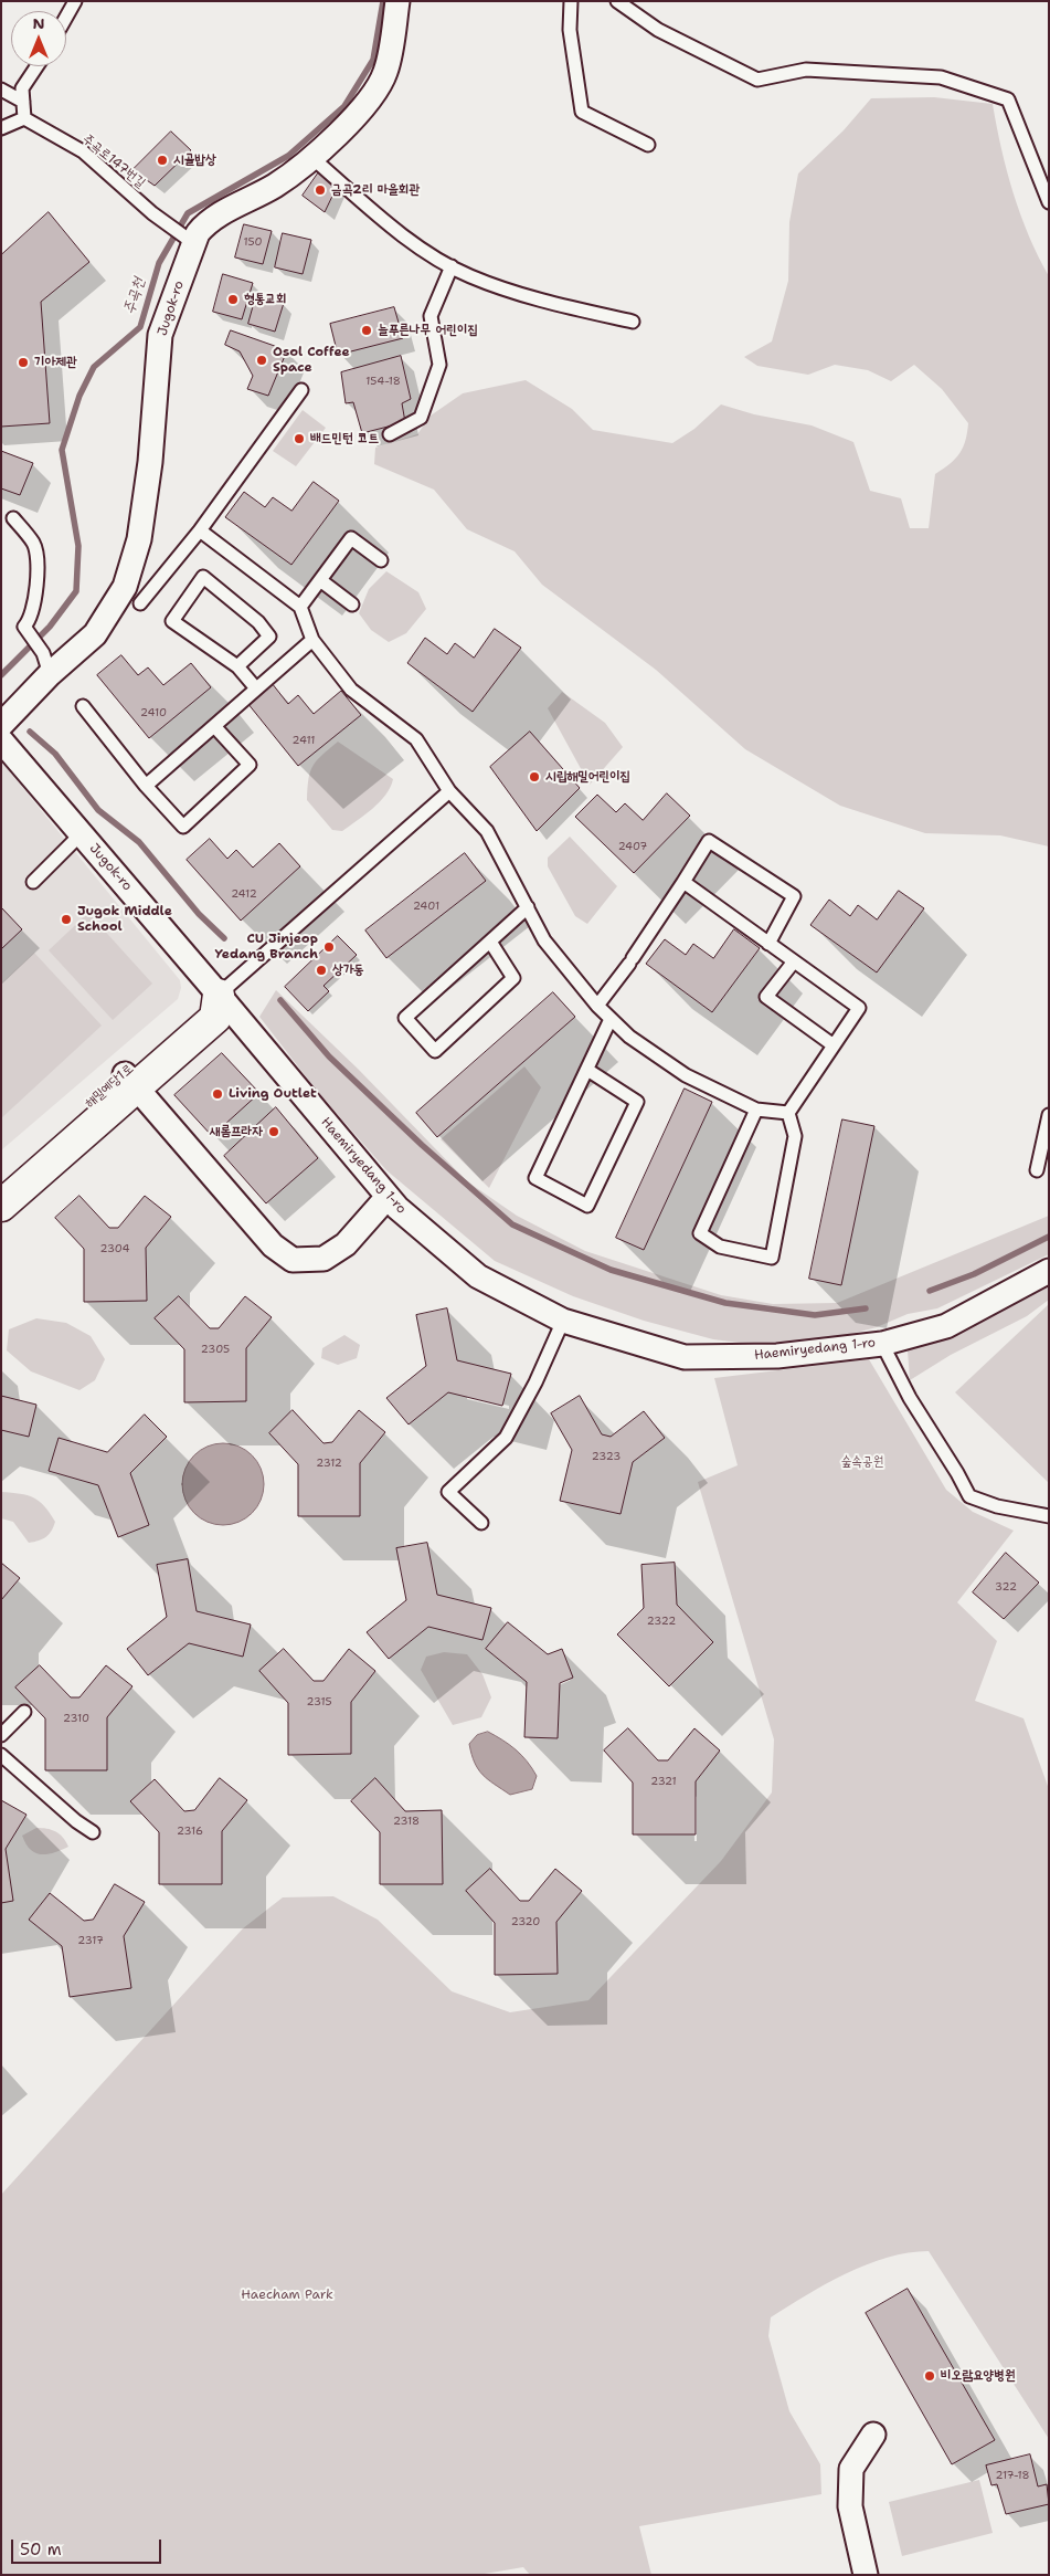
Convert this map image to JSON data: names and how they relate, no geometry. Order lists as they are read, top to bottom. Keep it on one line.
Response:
{"streets":{"street":["Jugok-ro","해밀예당1로","Haemiryedang 1-ro"],"lane":["주곡로147번길"]},"crossings":[["주곡로147번길","Jugok-ro"],["Jugok-ro","Haemiryedang 1-ro"]],"water":["주곡천"],"parks":["숲속공원","Haecham Park"],"places":["시골밥상","금곡2리 마을회관","형통교회","늘푸른나무 어린이집","Osol Coffee Space","기아제관","배드민턴 코트","시립해밀어린이집","Jugok Middle School","CU Jinjeop Yedang Branch","상가동","Living Outlet","새롬프라자","비오람요양병원"],"house_numbers":["150","154-18","2410","2411","2407","2412","2401","2304","2305","2323","2312","322","2322","2315","2310","2321","2318","2316","2320","2317","217-18"],"scale_bar":"50 m","north":"top"}
